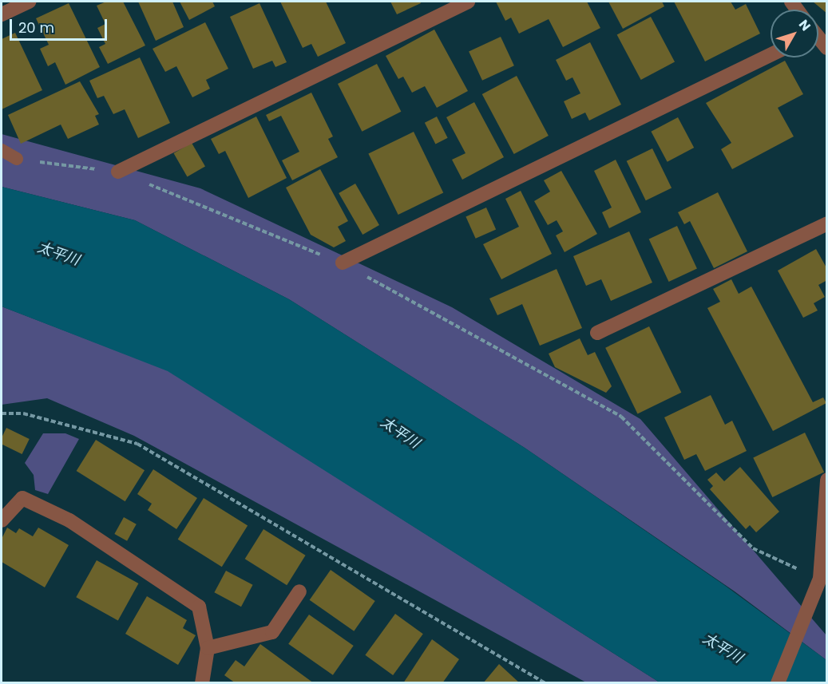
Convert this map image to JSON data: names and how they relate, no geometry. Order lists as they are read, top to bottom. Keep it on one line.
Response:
{"water":["太平川"],"scale_bar":"20 m","north":"top right"}
